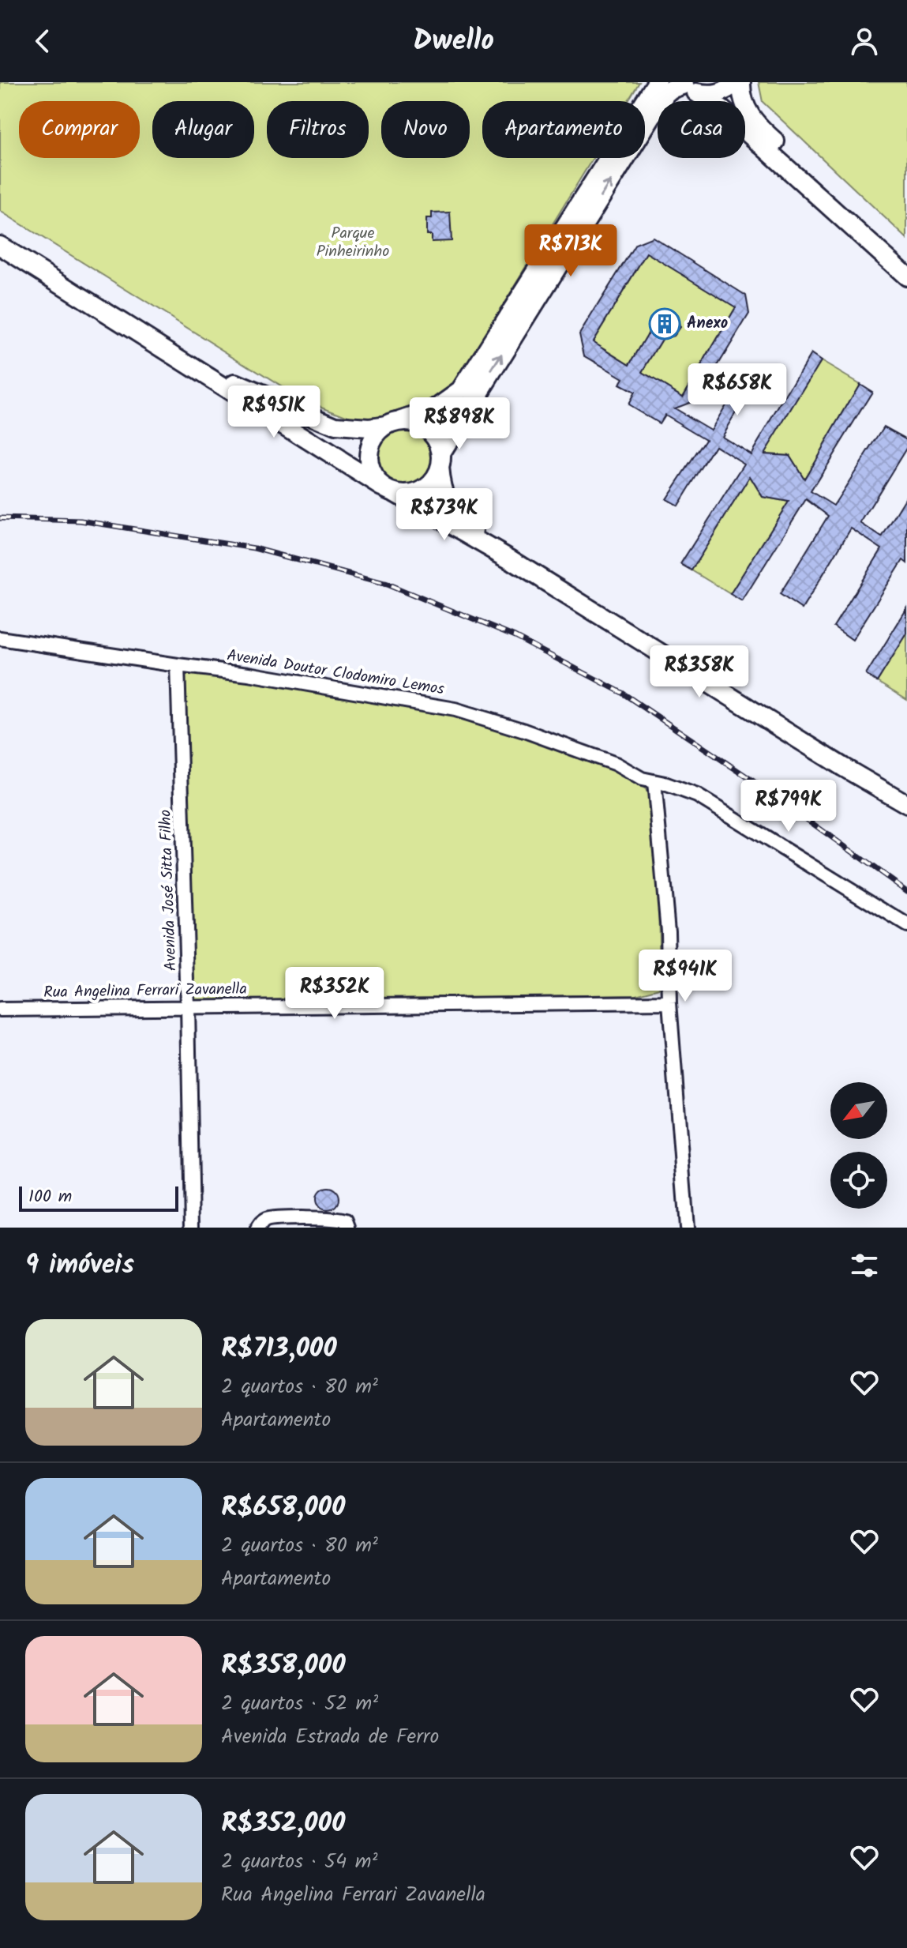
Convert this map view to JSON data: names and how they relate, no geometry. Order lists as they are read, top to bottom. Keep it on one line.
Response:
{"streets":{"street":["Avenida Doutor Clodomiro Lemos","Avenida José Sitta Filho","Rua Angelina Ferrari Zavanella"]},"crossings":[["Avenida Doutor Clodomiro Lemos","Avenida José Sitta Filho"],["Avenida José Sitta Filho","Rua Angelina Ferrari Zavanella"]],"parks":["Parque Pinheirinho"],"places":{"building":["Anexo"]},"scale_bar":"100 m","north":"bottom left","page":{"header":"Dwello","chip":["Comprar","Alugar","Filtros","Novo","Apartamento","Casa"],"price":["R$713K","R$658K","R$951K","R$898K","R$739K","R$358K","R$799K","R$941K","R$352K"],"scale":"100 m","heading":"9 imóveis","list":[{"name":"R$713,000","note":"2 quartos · 80 m² · Apartamento"},{"name":"R$658,000","note":"2 quartos · 80 m² · Apartamento"},{"name":"R$358,000","note":"2 quartos · 52 m² · Avenida Estrada de Ferro"},{"name":"R$352,000","note":"2 quartos · 54 m² · Rua Angelina Ferrari Zavanella"}]}}
